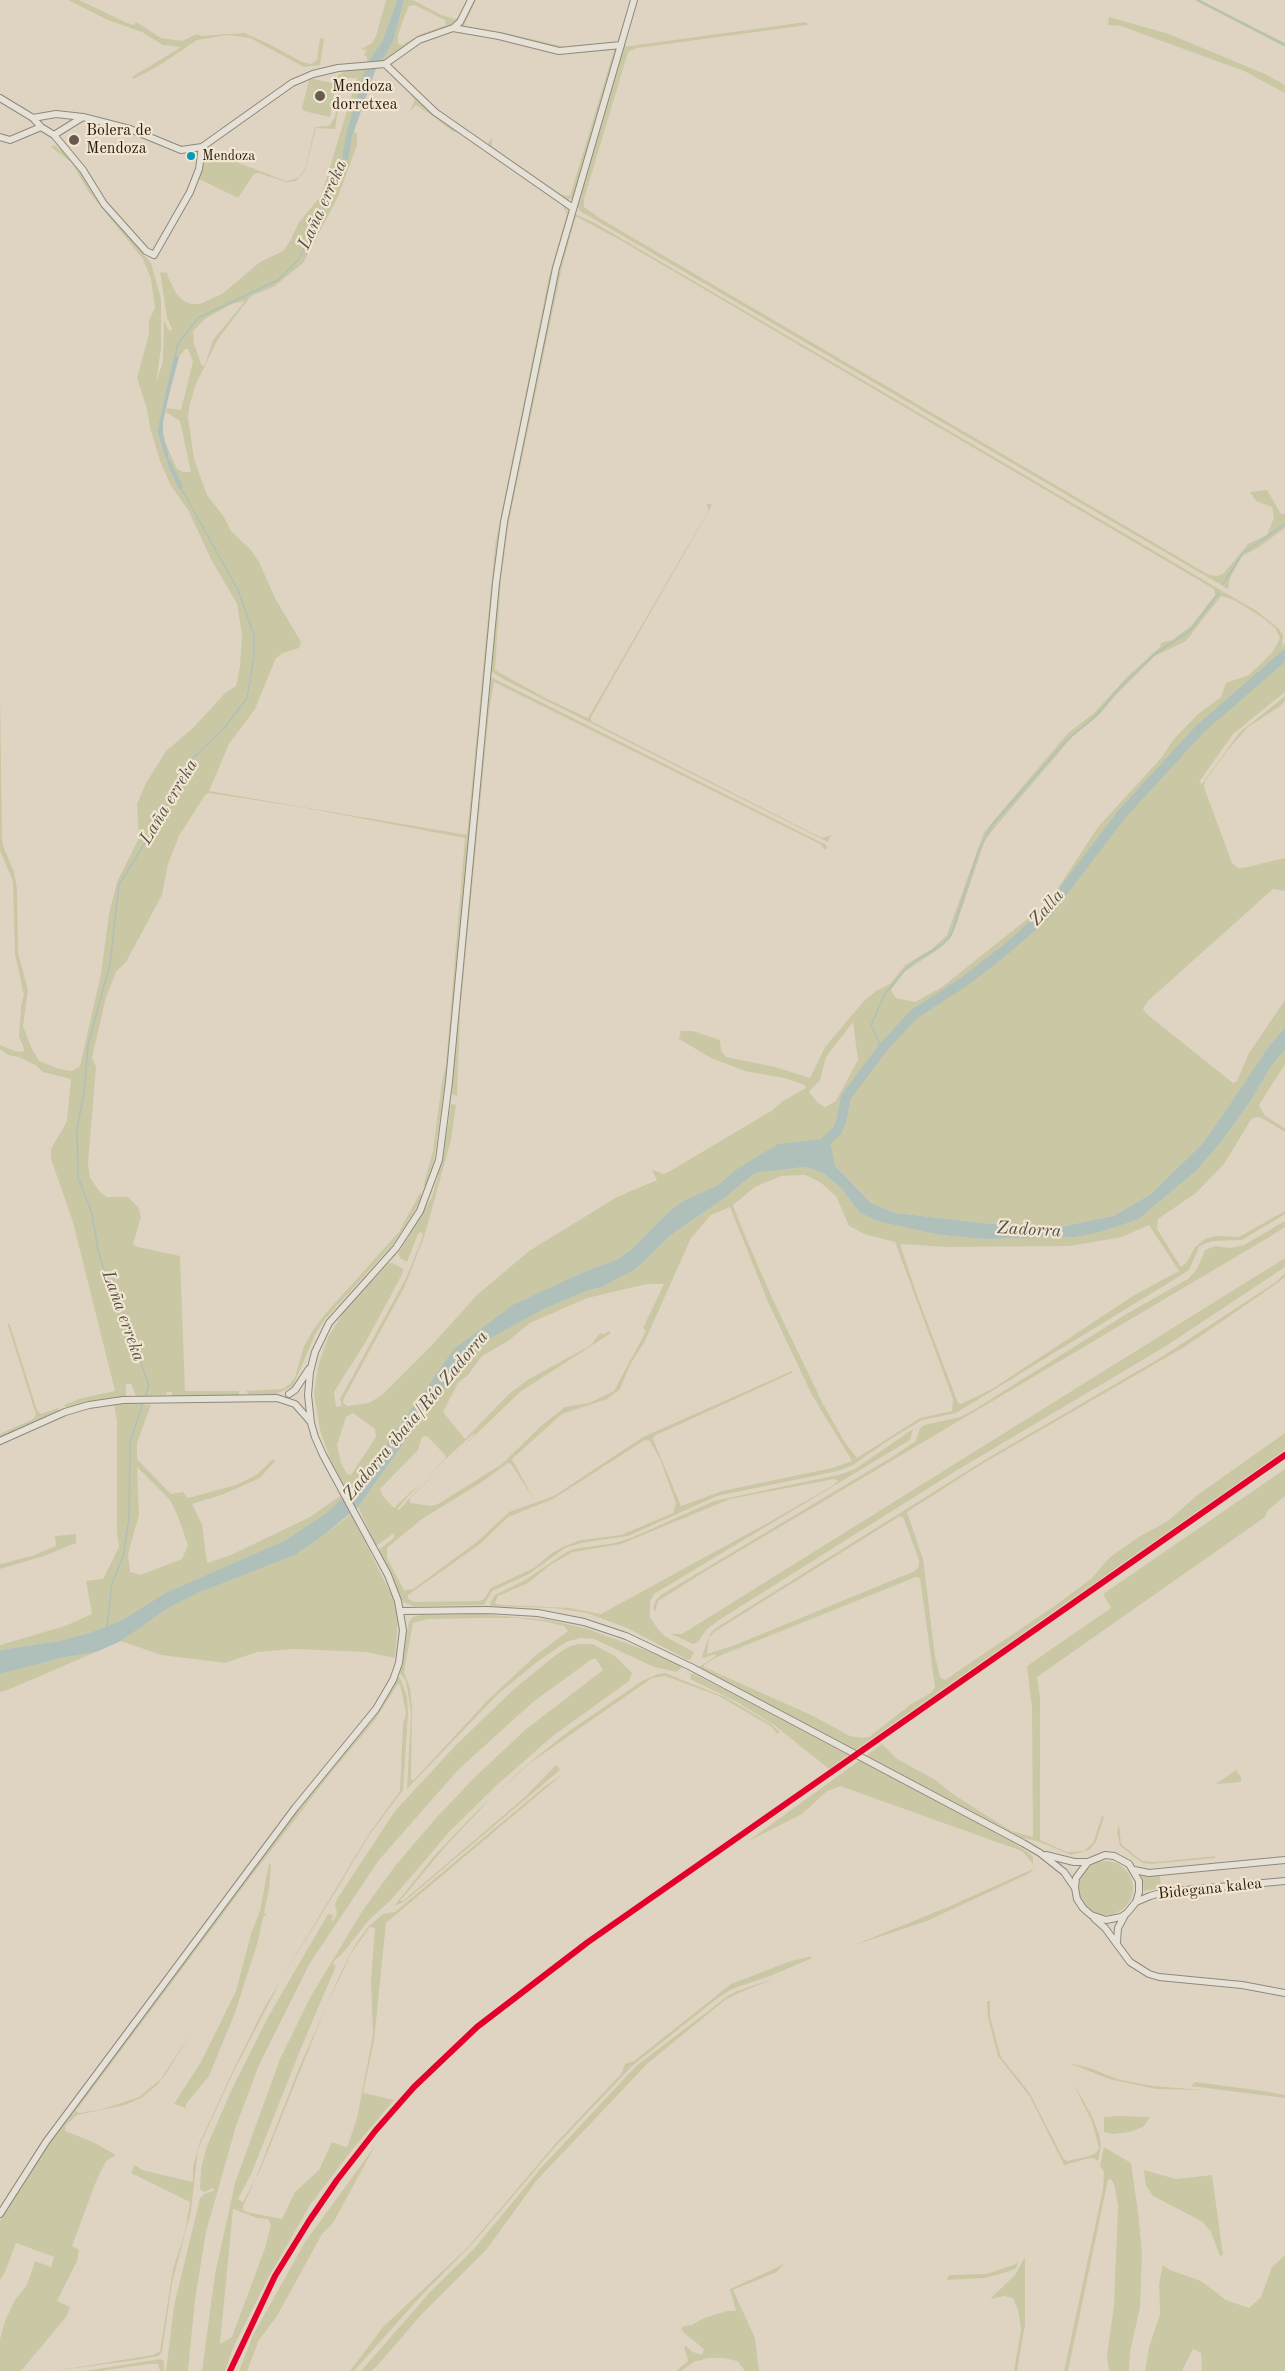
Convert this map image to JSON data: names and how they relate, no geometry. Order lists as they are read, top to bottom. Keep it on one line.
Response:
{"streets":{"street":["Bidegana kalea"]},"water":["Laña erreka","Zalla","Zadorra","Zadorra ibaia/Río Zadorra"],"places":["Mendoza dorretxea","Bolera de Mendoza","Mendoza"]}
